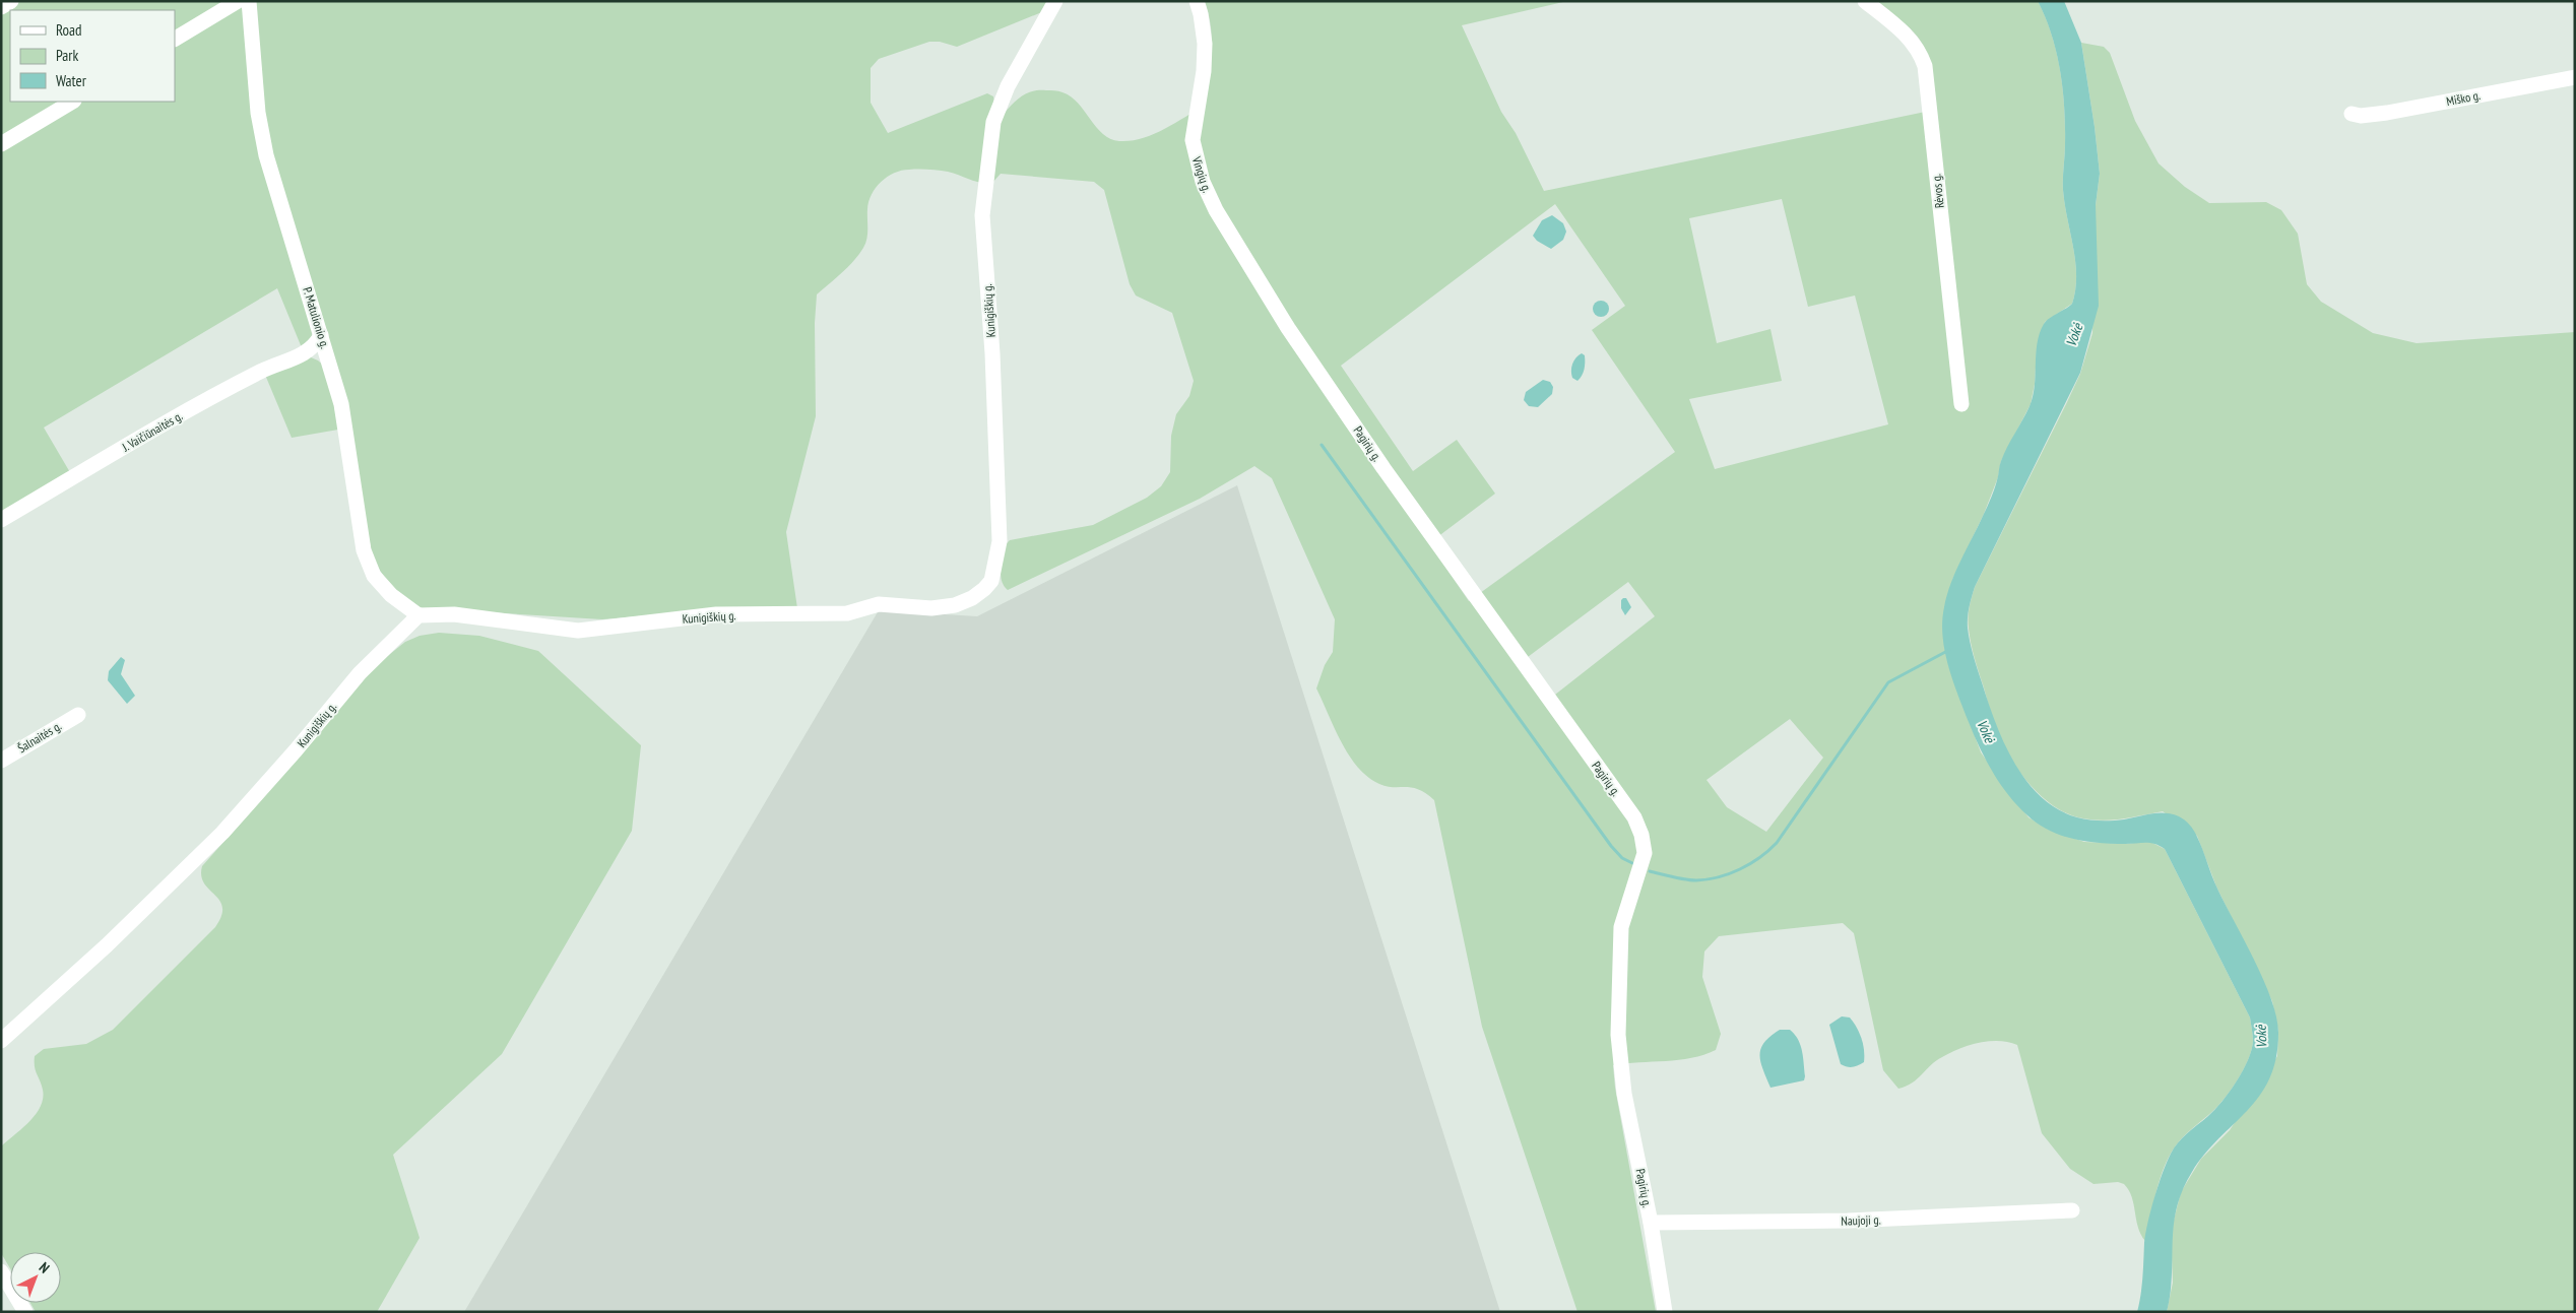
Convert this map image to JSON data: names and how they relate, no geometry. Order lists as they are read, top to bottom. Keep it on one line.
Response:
{"streets":{"street":["Miško g.","Vingių g.","Rėvos g.","Kunigiškių g.","P. Matulionio g.","J. Vaičiūnaitės g.","Pagirių g.","Šalnaitės g.","Naujoji g."]},"crossings":[["Vingių g.","Pagirių g."],["Kunigiškių g.","P. Matulionio g."],["Pagirių g.","Naujoji g."]],"water":["Vokė"],"legend":["Road","Park","Water"],"north":"top right"}
